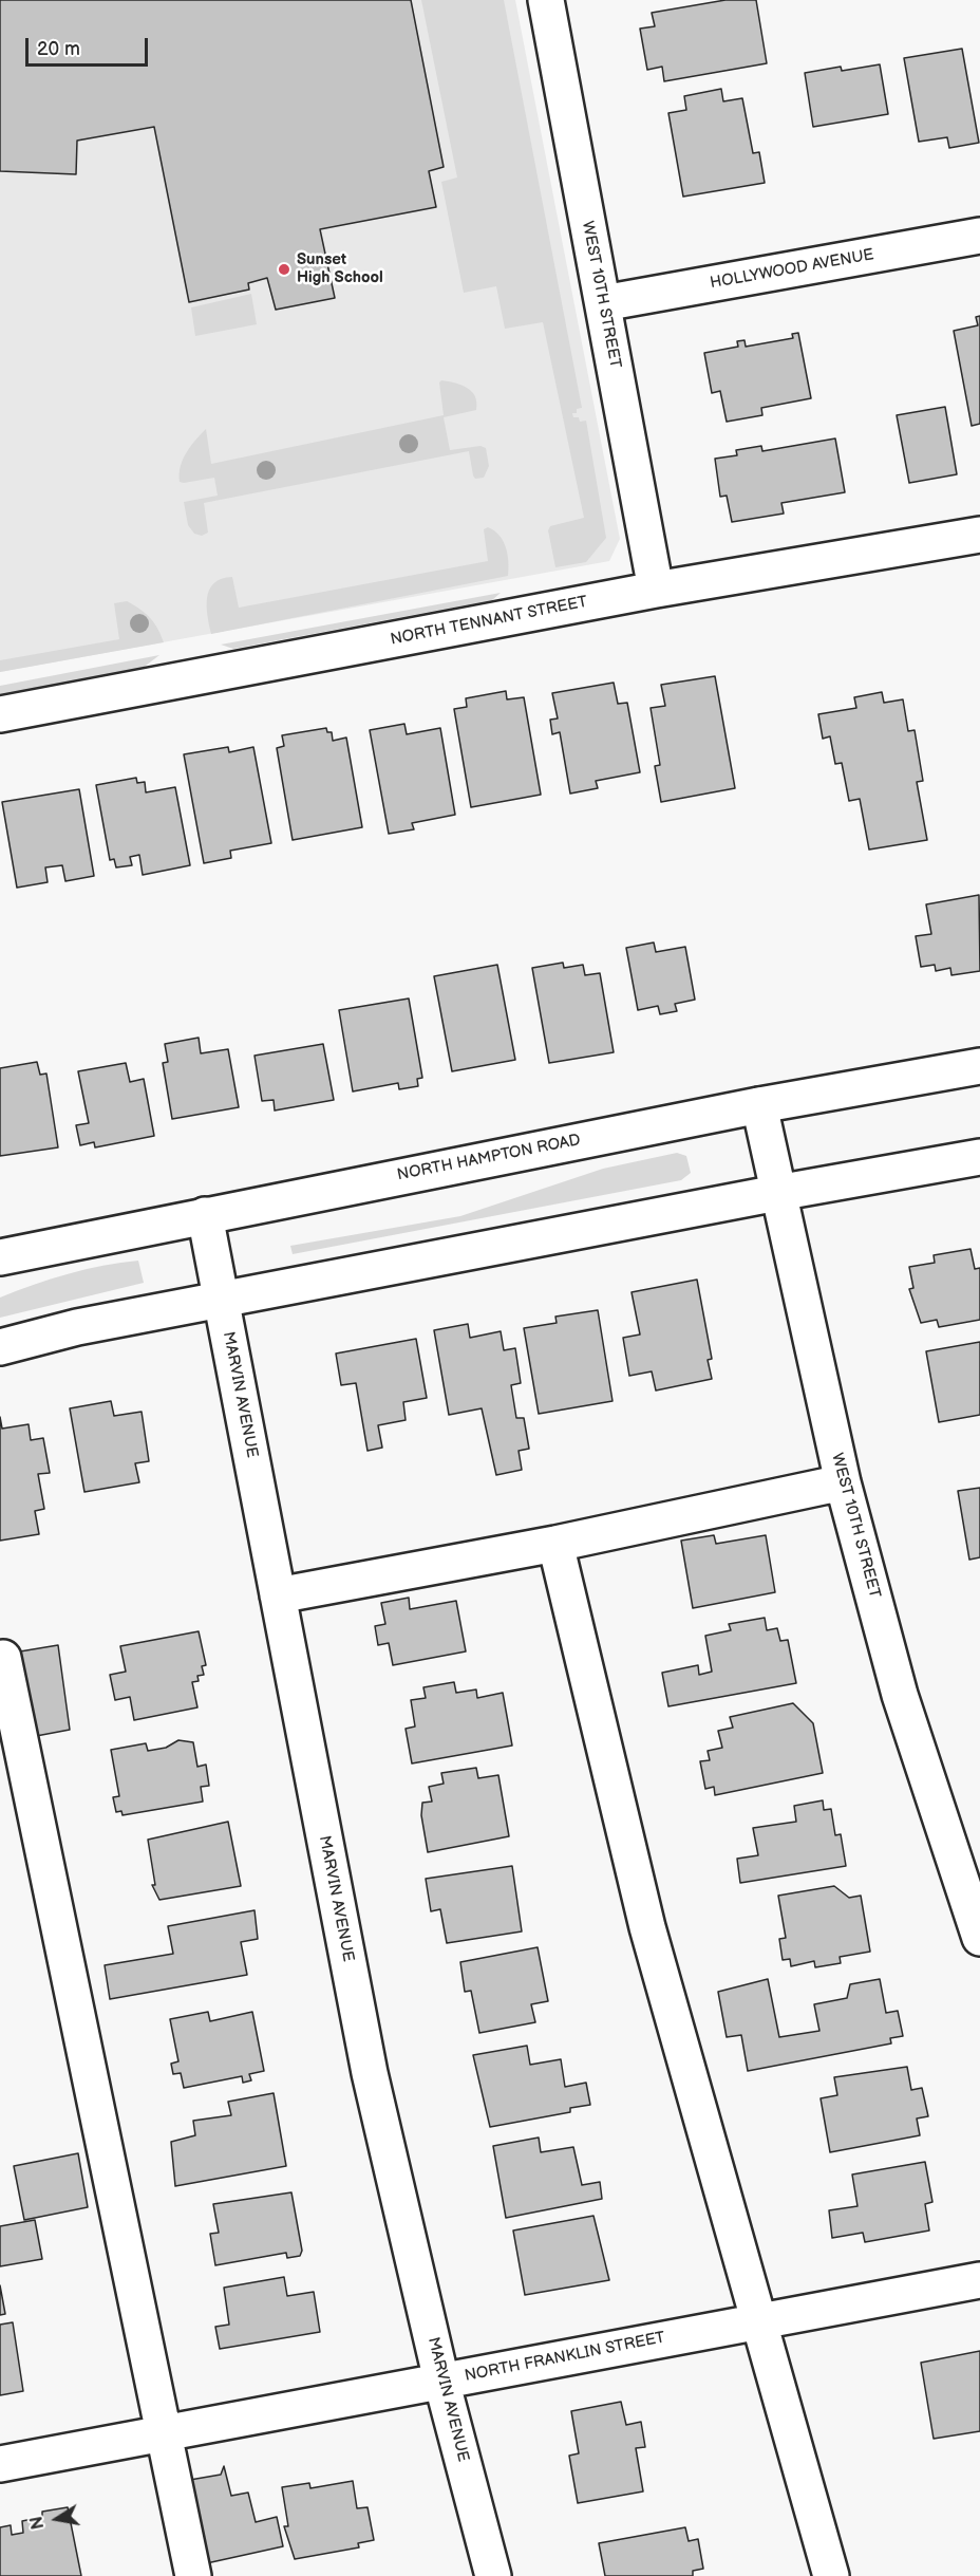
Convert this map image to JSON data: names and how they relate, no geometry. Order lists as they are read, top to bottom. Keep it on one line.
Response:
{"streets":{"street":["HOLLYWOOD AVENUE","WEST 10TH STREET","NORTH TENNANT STREET","NORTH HAMPTON ROAD","MARVIN AVENUE","NORTH FRANKLIN STREET"]},"crossings":[["HOLLYWOOD AVENUE","WEST 10TH STREET"],["WEST 10TH STREET","NORTH TENNANT STREET"],["WEST 10TH STREET","NORTH HAMPTON ROAD"],["NORTH HAMPTON ROAD","MARVIN AVENUE"],["MARVIN AVENUE","NORTH FRANKLIN STREET"]],"places":["Sunset High School"],"scale_bar":"20 m","north":"left"}
